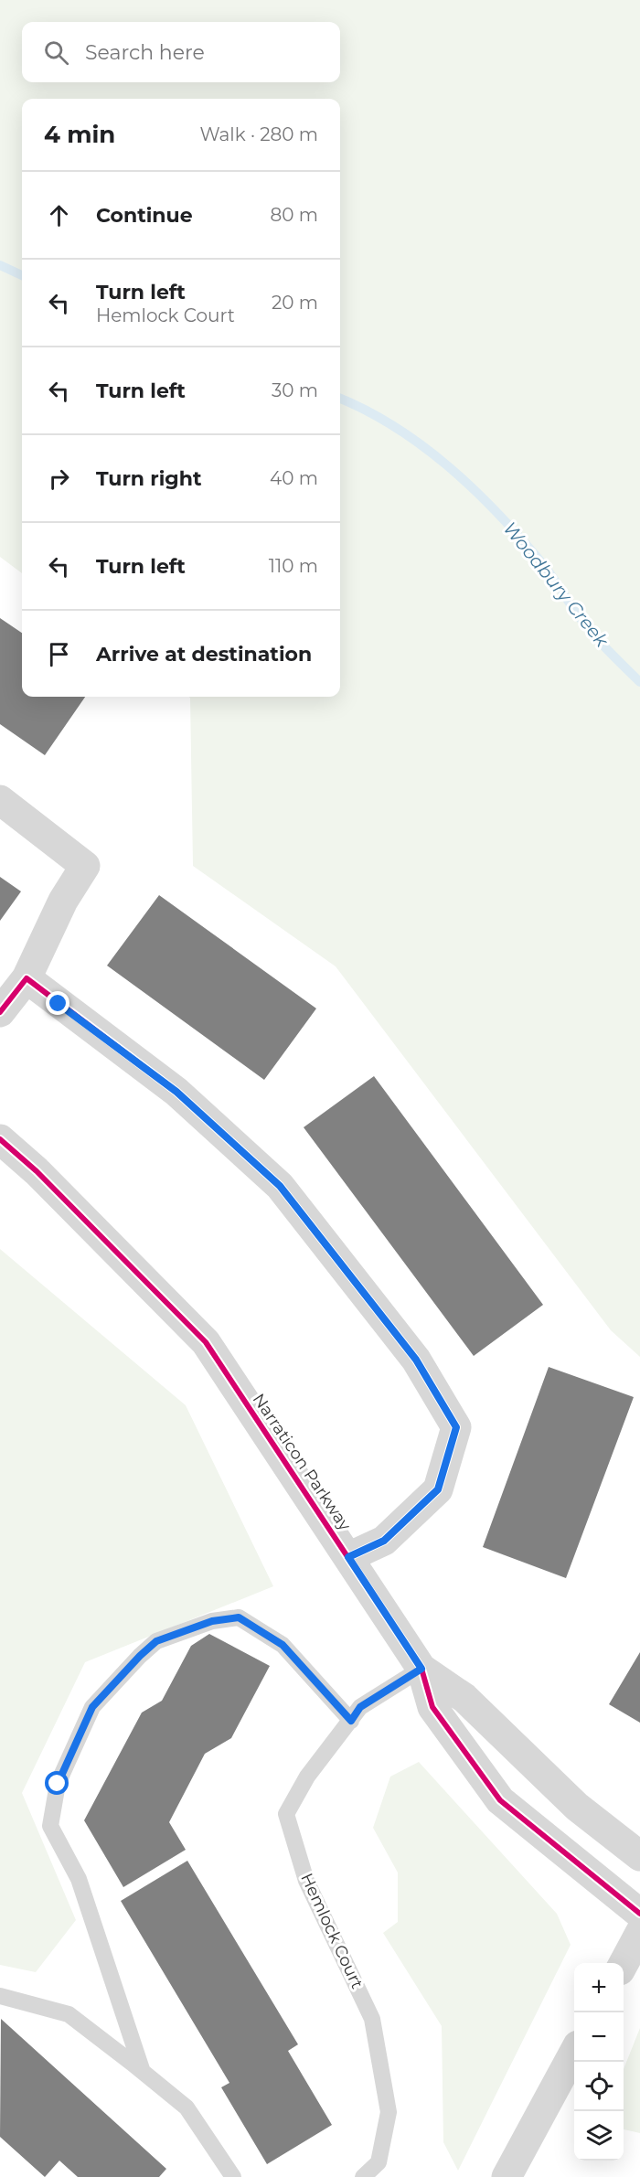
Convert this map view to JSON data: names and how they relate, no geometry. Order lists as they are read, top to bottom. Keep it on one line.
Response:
{"streets":{"street":["Narraticon Parkway"],"lane":["Hemlock Court"]},"crossings":[["Narraticon Parkway","Hemlock Court"]],"water":["Woodbury Creek"],"page":{"search":"Search here","heading":["4 min","Walk · 280 m"],"list":[["Continue","80 m"],["Turn left","Hemlock Court","20 m"],["Turn left","30 m"],["Turn right","40 m"],["Turn left","110 m"],"Arrive at destination"],"map_buttons":["+","−"]}}
